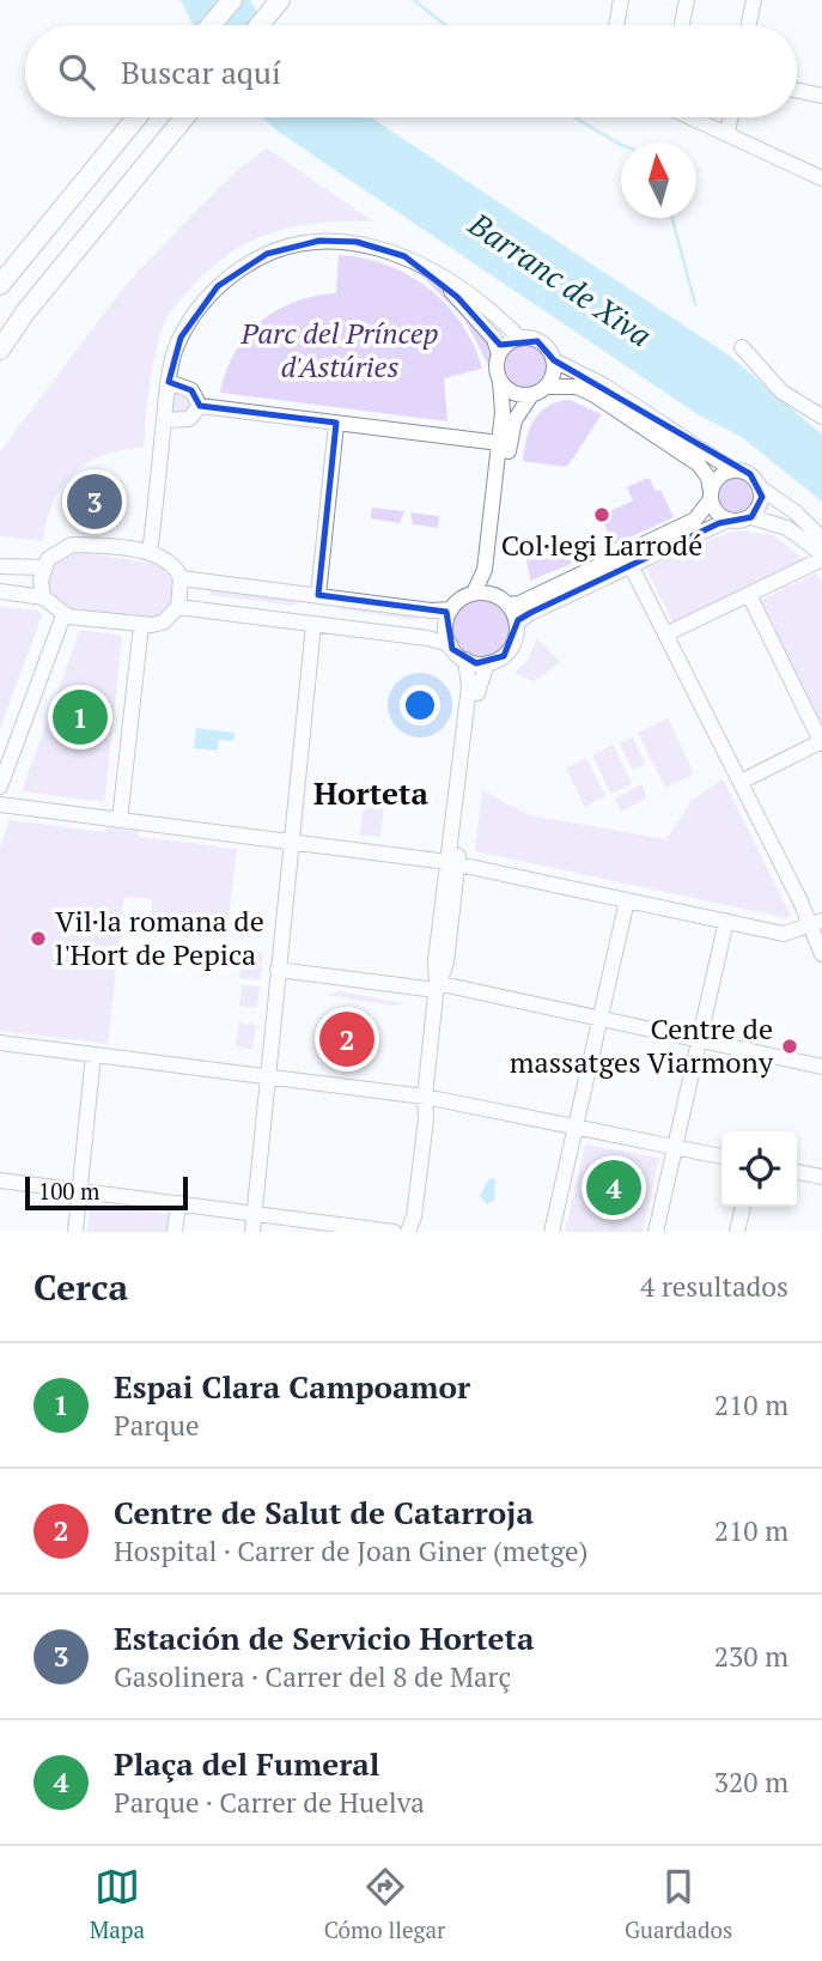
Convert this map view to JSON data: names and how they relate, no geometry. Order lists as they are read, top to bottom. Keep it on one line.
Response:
{"districts":["Horteta"],"water":["Barranc de Xiva"],"parks":["Parc del Príncep d'Astúries"],"places":["Col·legi Larrodé","Vil·la romana de l'Hort de Pepica","Centre de massatges Viarmony"],"scale_bar":"100 m","north":"top","page":{"search":"Buscar aquí","pins":["3","1","2","4"],"scale":"100 m","heading":["Cerca","4 resultados"],"list":[{"mark":"1","name":"Espai Clara Campoamor","note":"Parque","value":"210 m"},{"mark":"2","name":"Centre de Salut de Catarroja","note":"Hospital · Carrer de Joan Giner (metge)","value":"210 m"},{"mark":"3","name":"Estación de Servicio Horteta","note":"Gasolinera · Carrer del 8 de Març","value":"230 m"},{"mark":"4","name":"Plaça del Fumeral","note":"Parque · Carrer de Huelva","value":"320 m"}],"nav":["Mapa","Cómo llegar","Guardados"]}}
